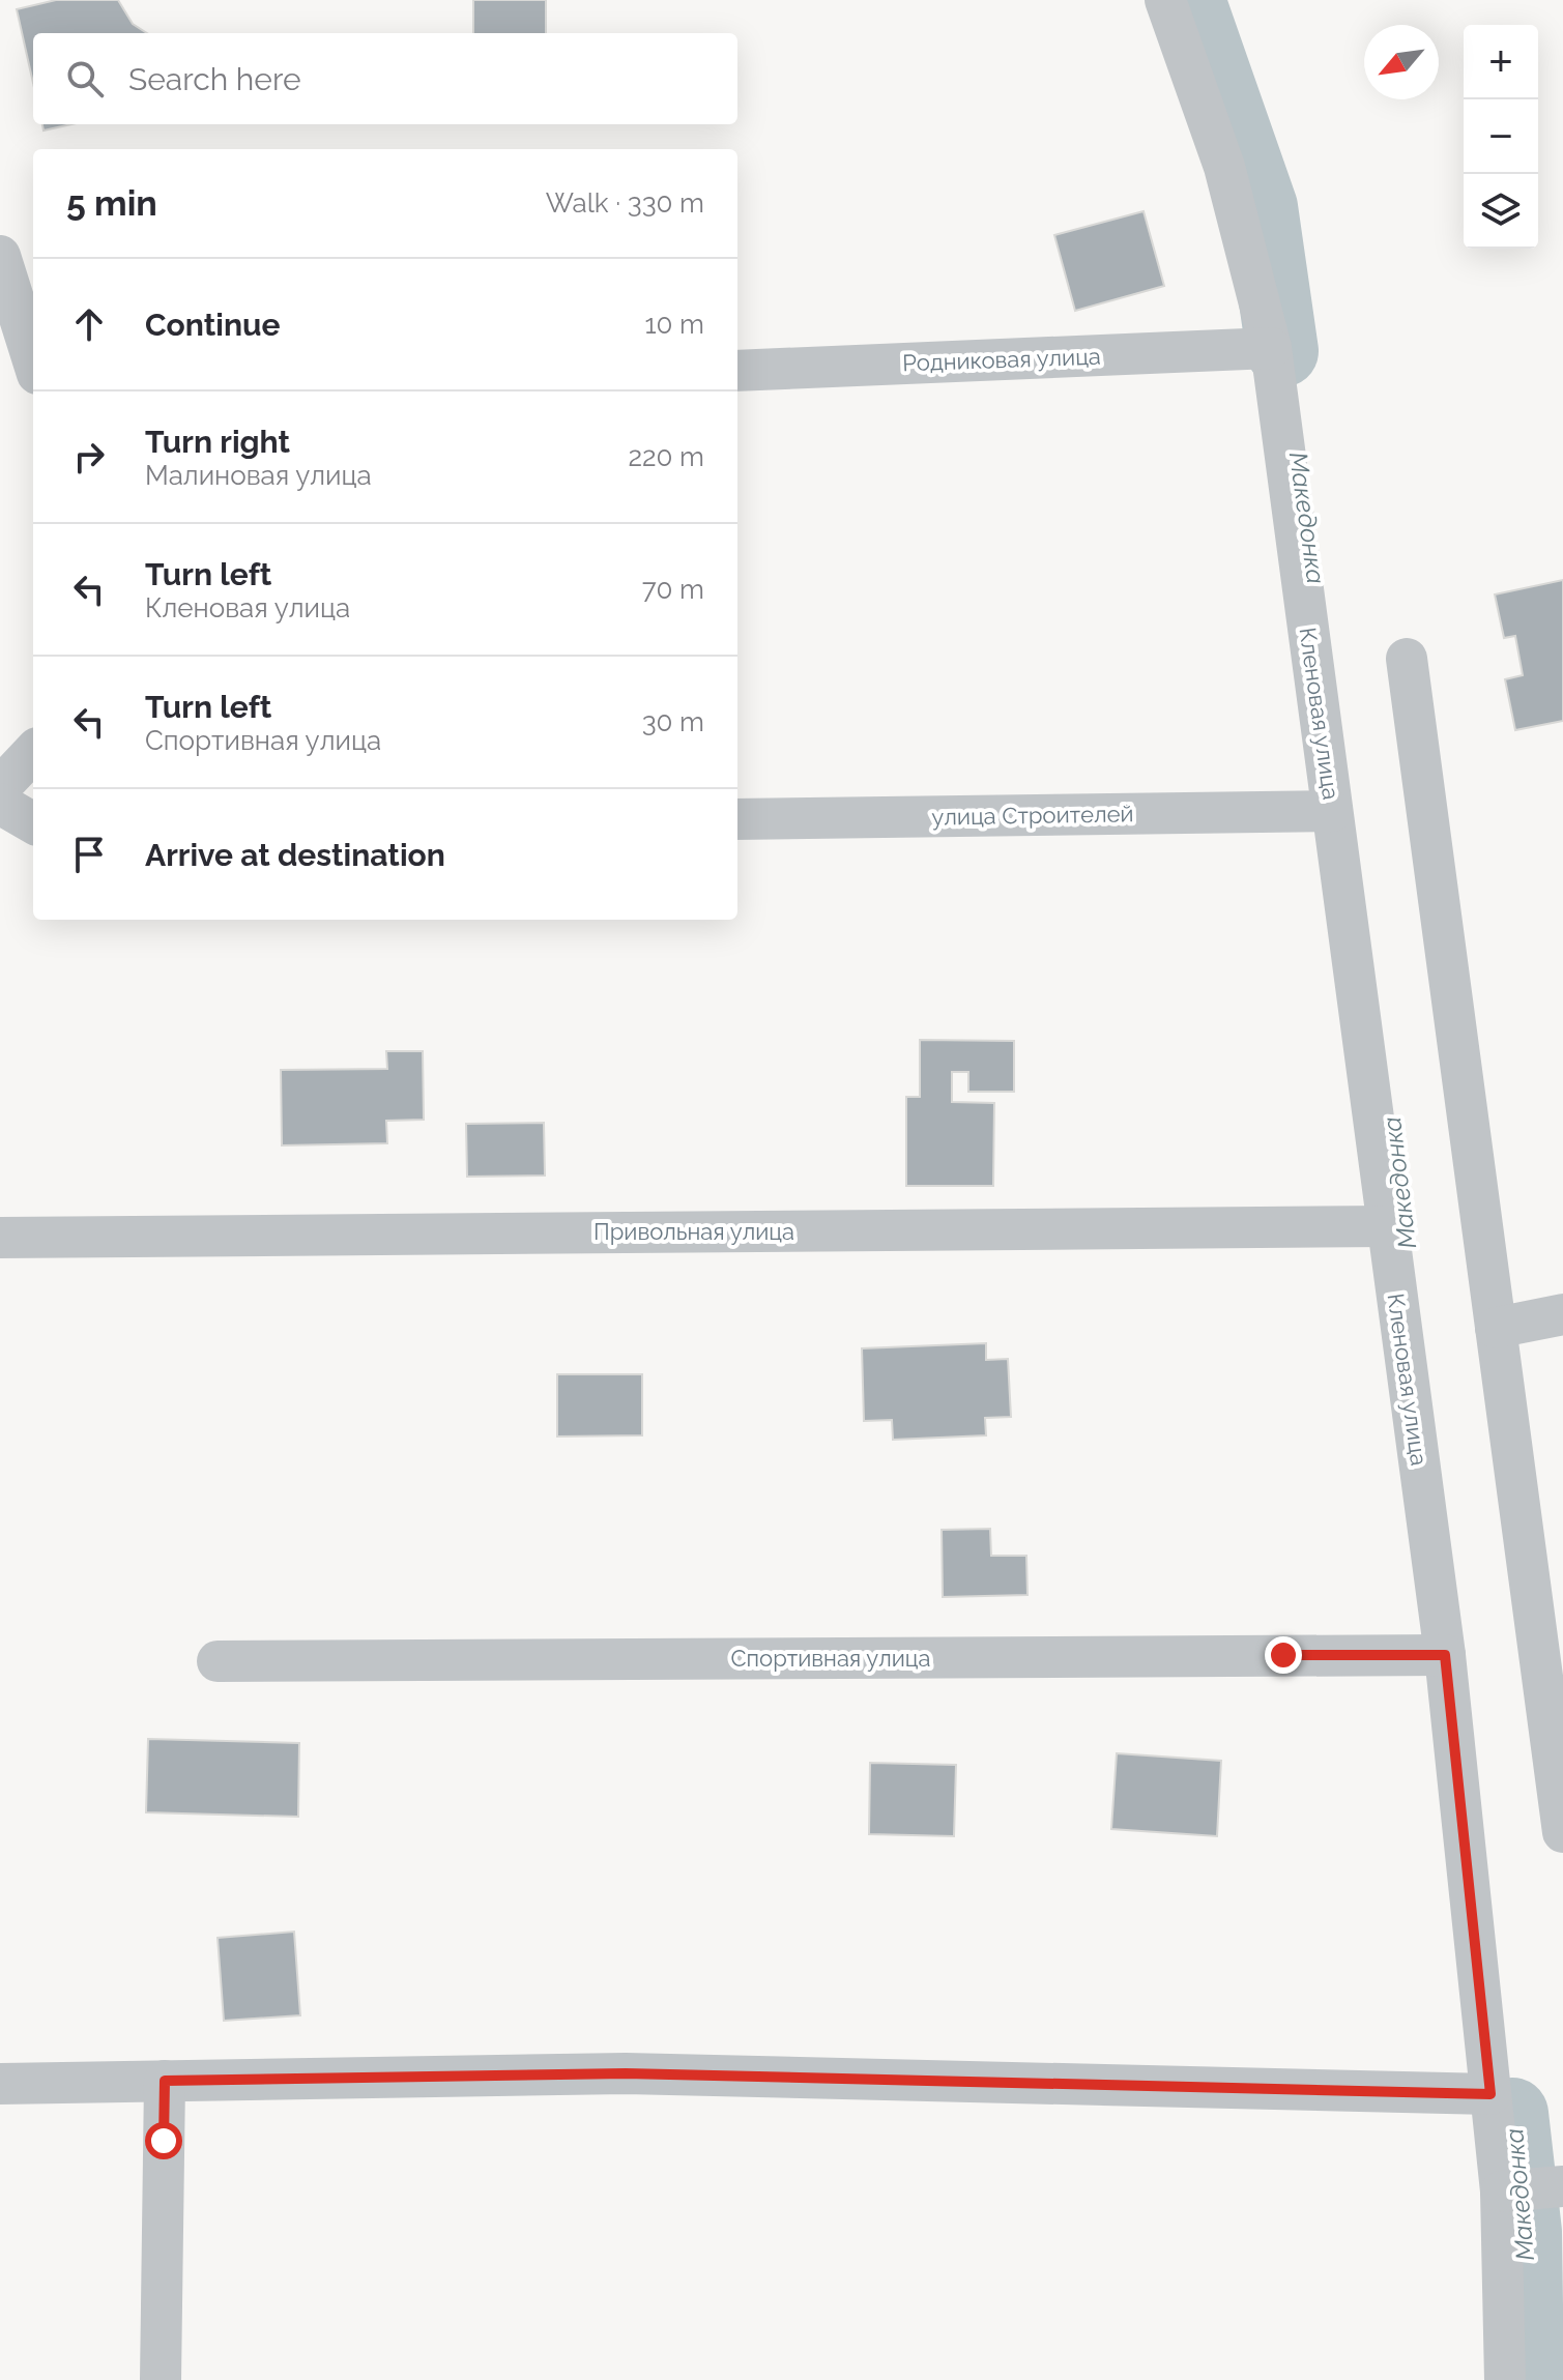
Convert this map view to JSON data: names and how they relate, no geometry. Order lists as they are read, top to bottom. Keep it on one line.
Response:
{"streets":{"street":["Родниковая улица","Кленовая улица","улица Строителей","Привольная улица","Спортивная улица"]},"crossings":[["Родниковая улица","Кленовая улица"],["Кленовая улица","улица Строителей"],["Кленовая улица","Привольная улица"],["Кленовая улица","Спортивная улица"]],"water":["Македонка"],"north":"bottom left","page":{"map_buttons":["+","−"],"search":"Search here","heading":["5 min","Walk · 330 m"],"list":[["Continue","10 m"],["Turn right","Малиновая улица","220 m"],["Turn left","Кленовая улица","70 m"],["Turn left","Спортивная улица","30 m"],"Arrive at destination"]}}
